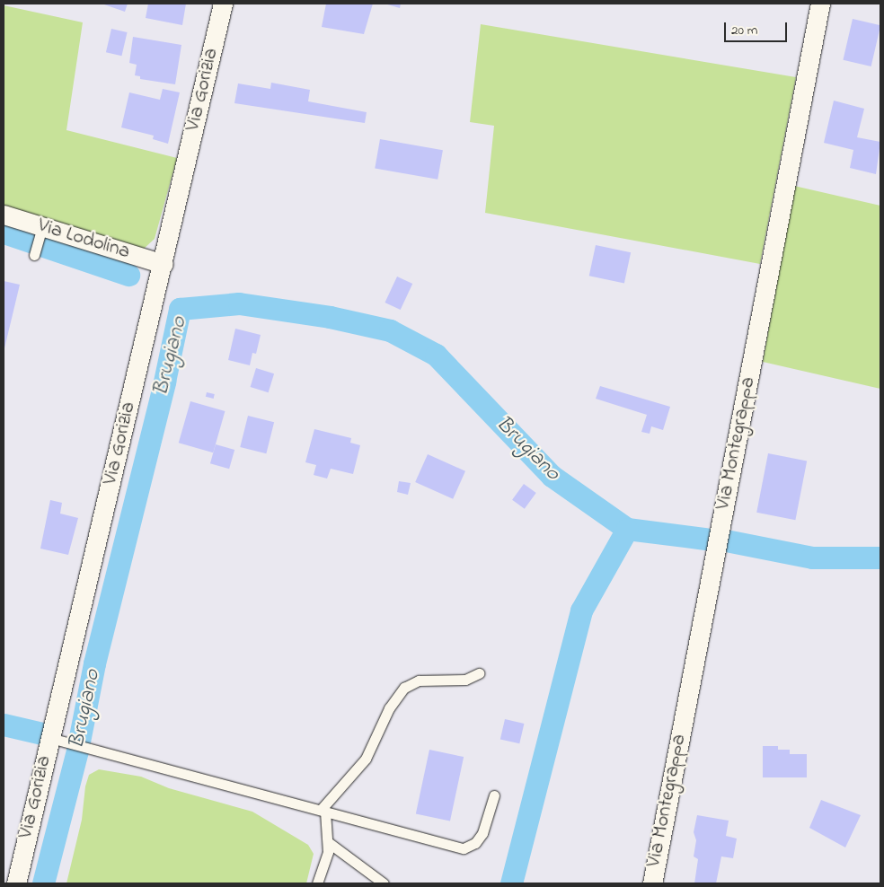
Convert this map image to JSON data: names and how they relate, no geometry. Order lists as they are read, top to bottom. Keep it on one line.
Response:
{"streets":{"street":["Via Gorizia","Via Lodolina","Via Montegrappa"]},"crossings":[["Via Gorizia","Via Lodolina"]],"water":["Brugiano"],"scale_bar":"20 m"}
